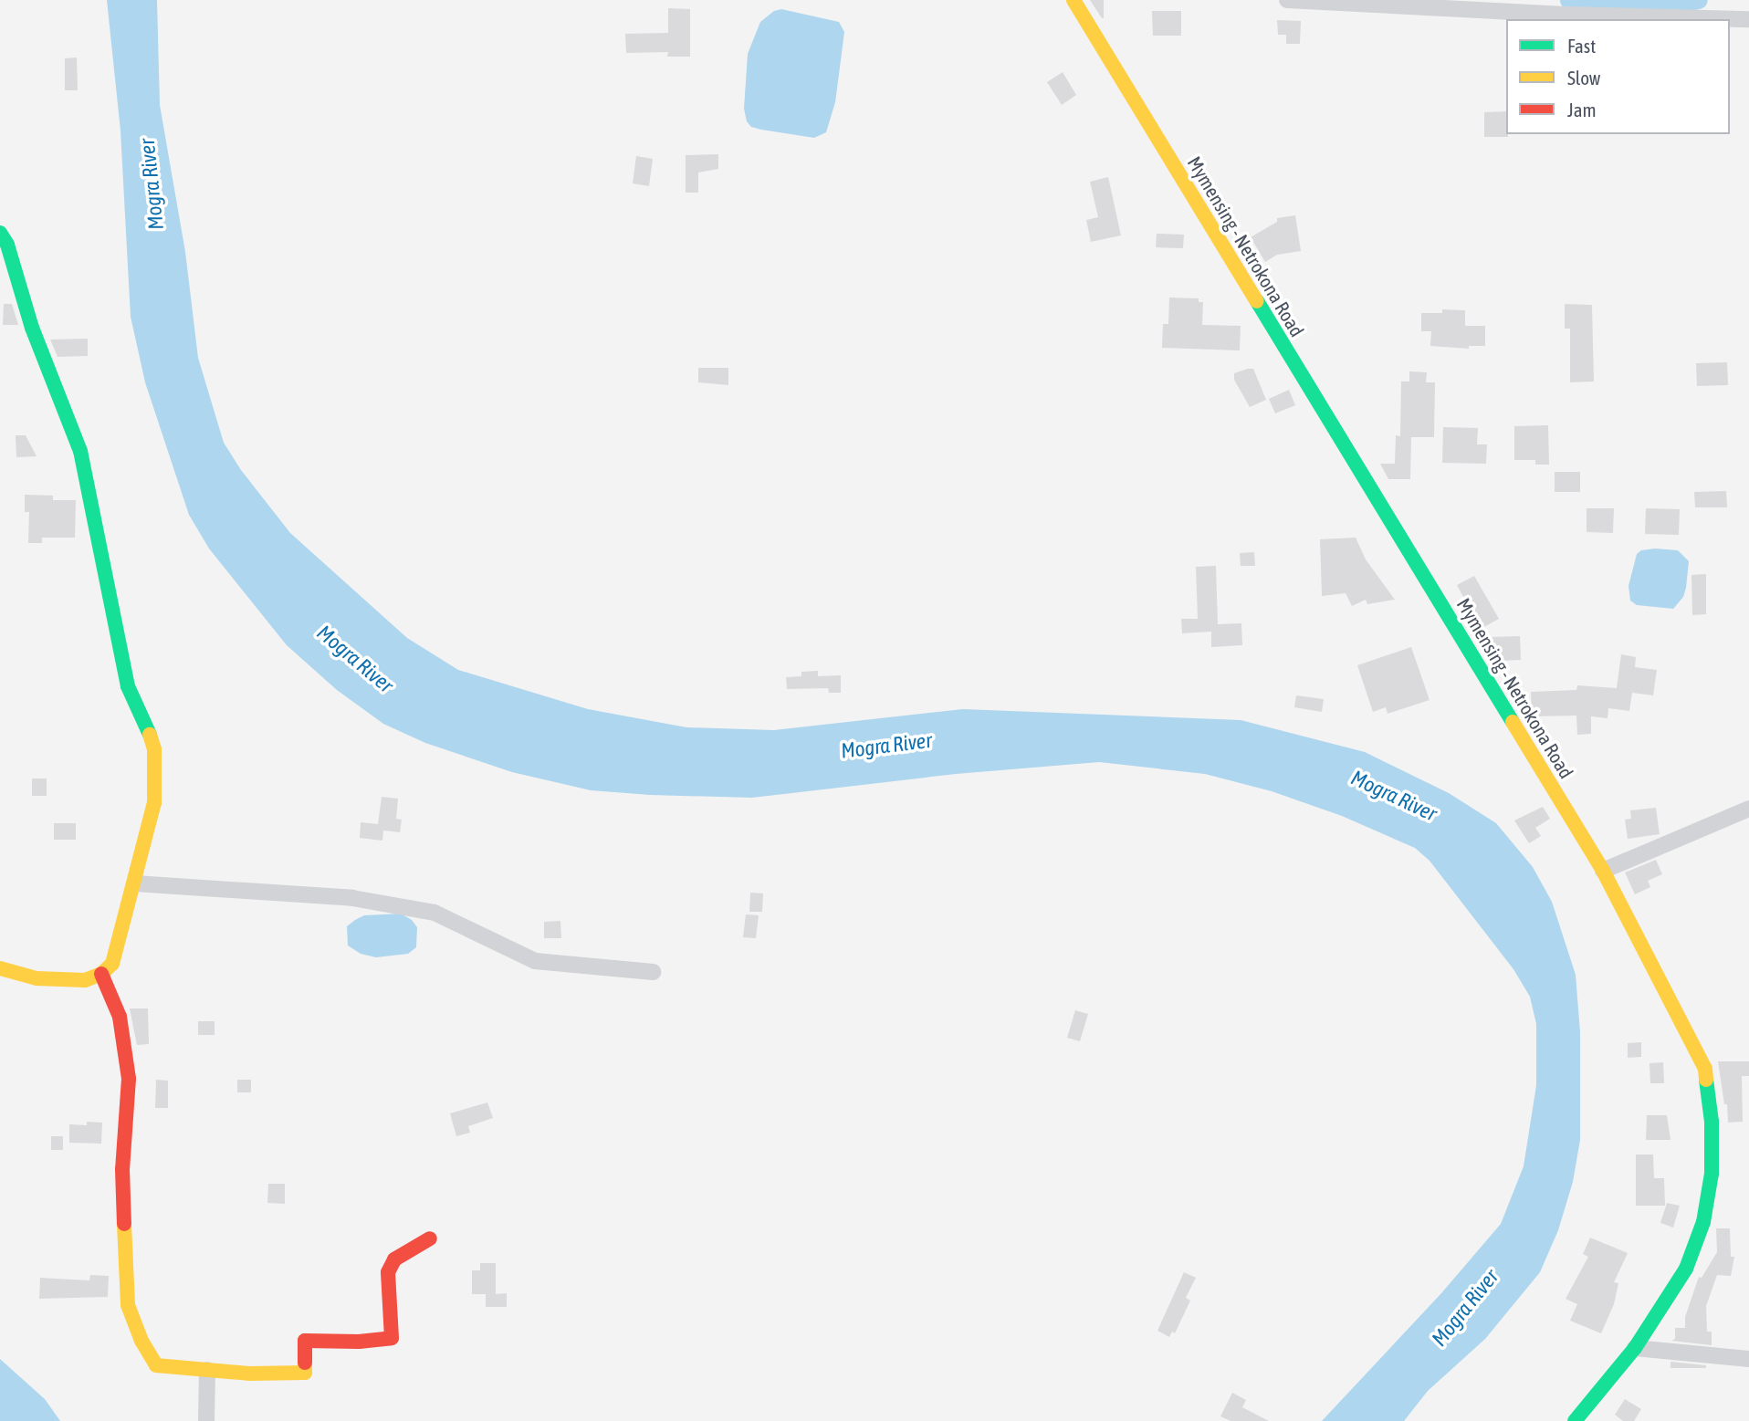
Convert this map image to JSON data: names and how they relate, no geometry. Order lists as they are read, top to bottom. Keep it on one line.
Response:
{"streets":{"street":["Mymensing - Netrokona Road"]},"water":["Mogra River"],"legend":["Fast","Slow","Jam"]}
